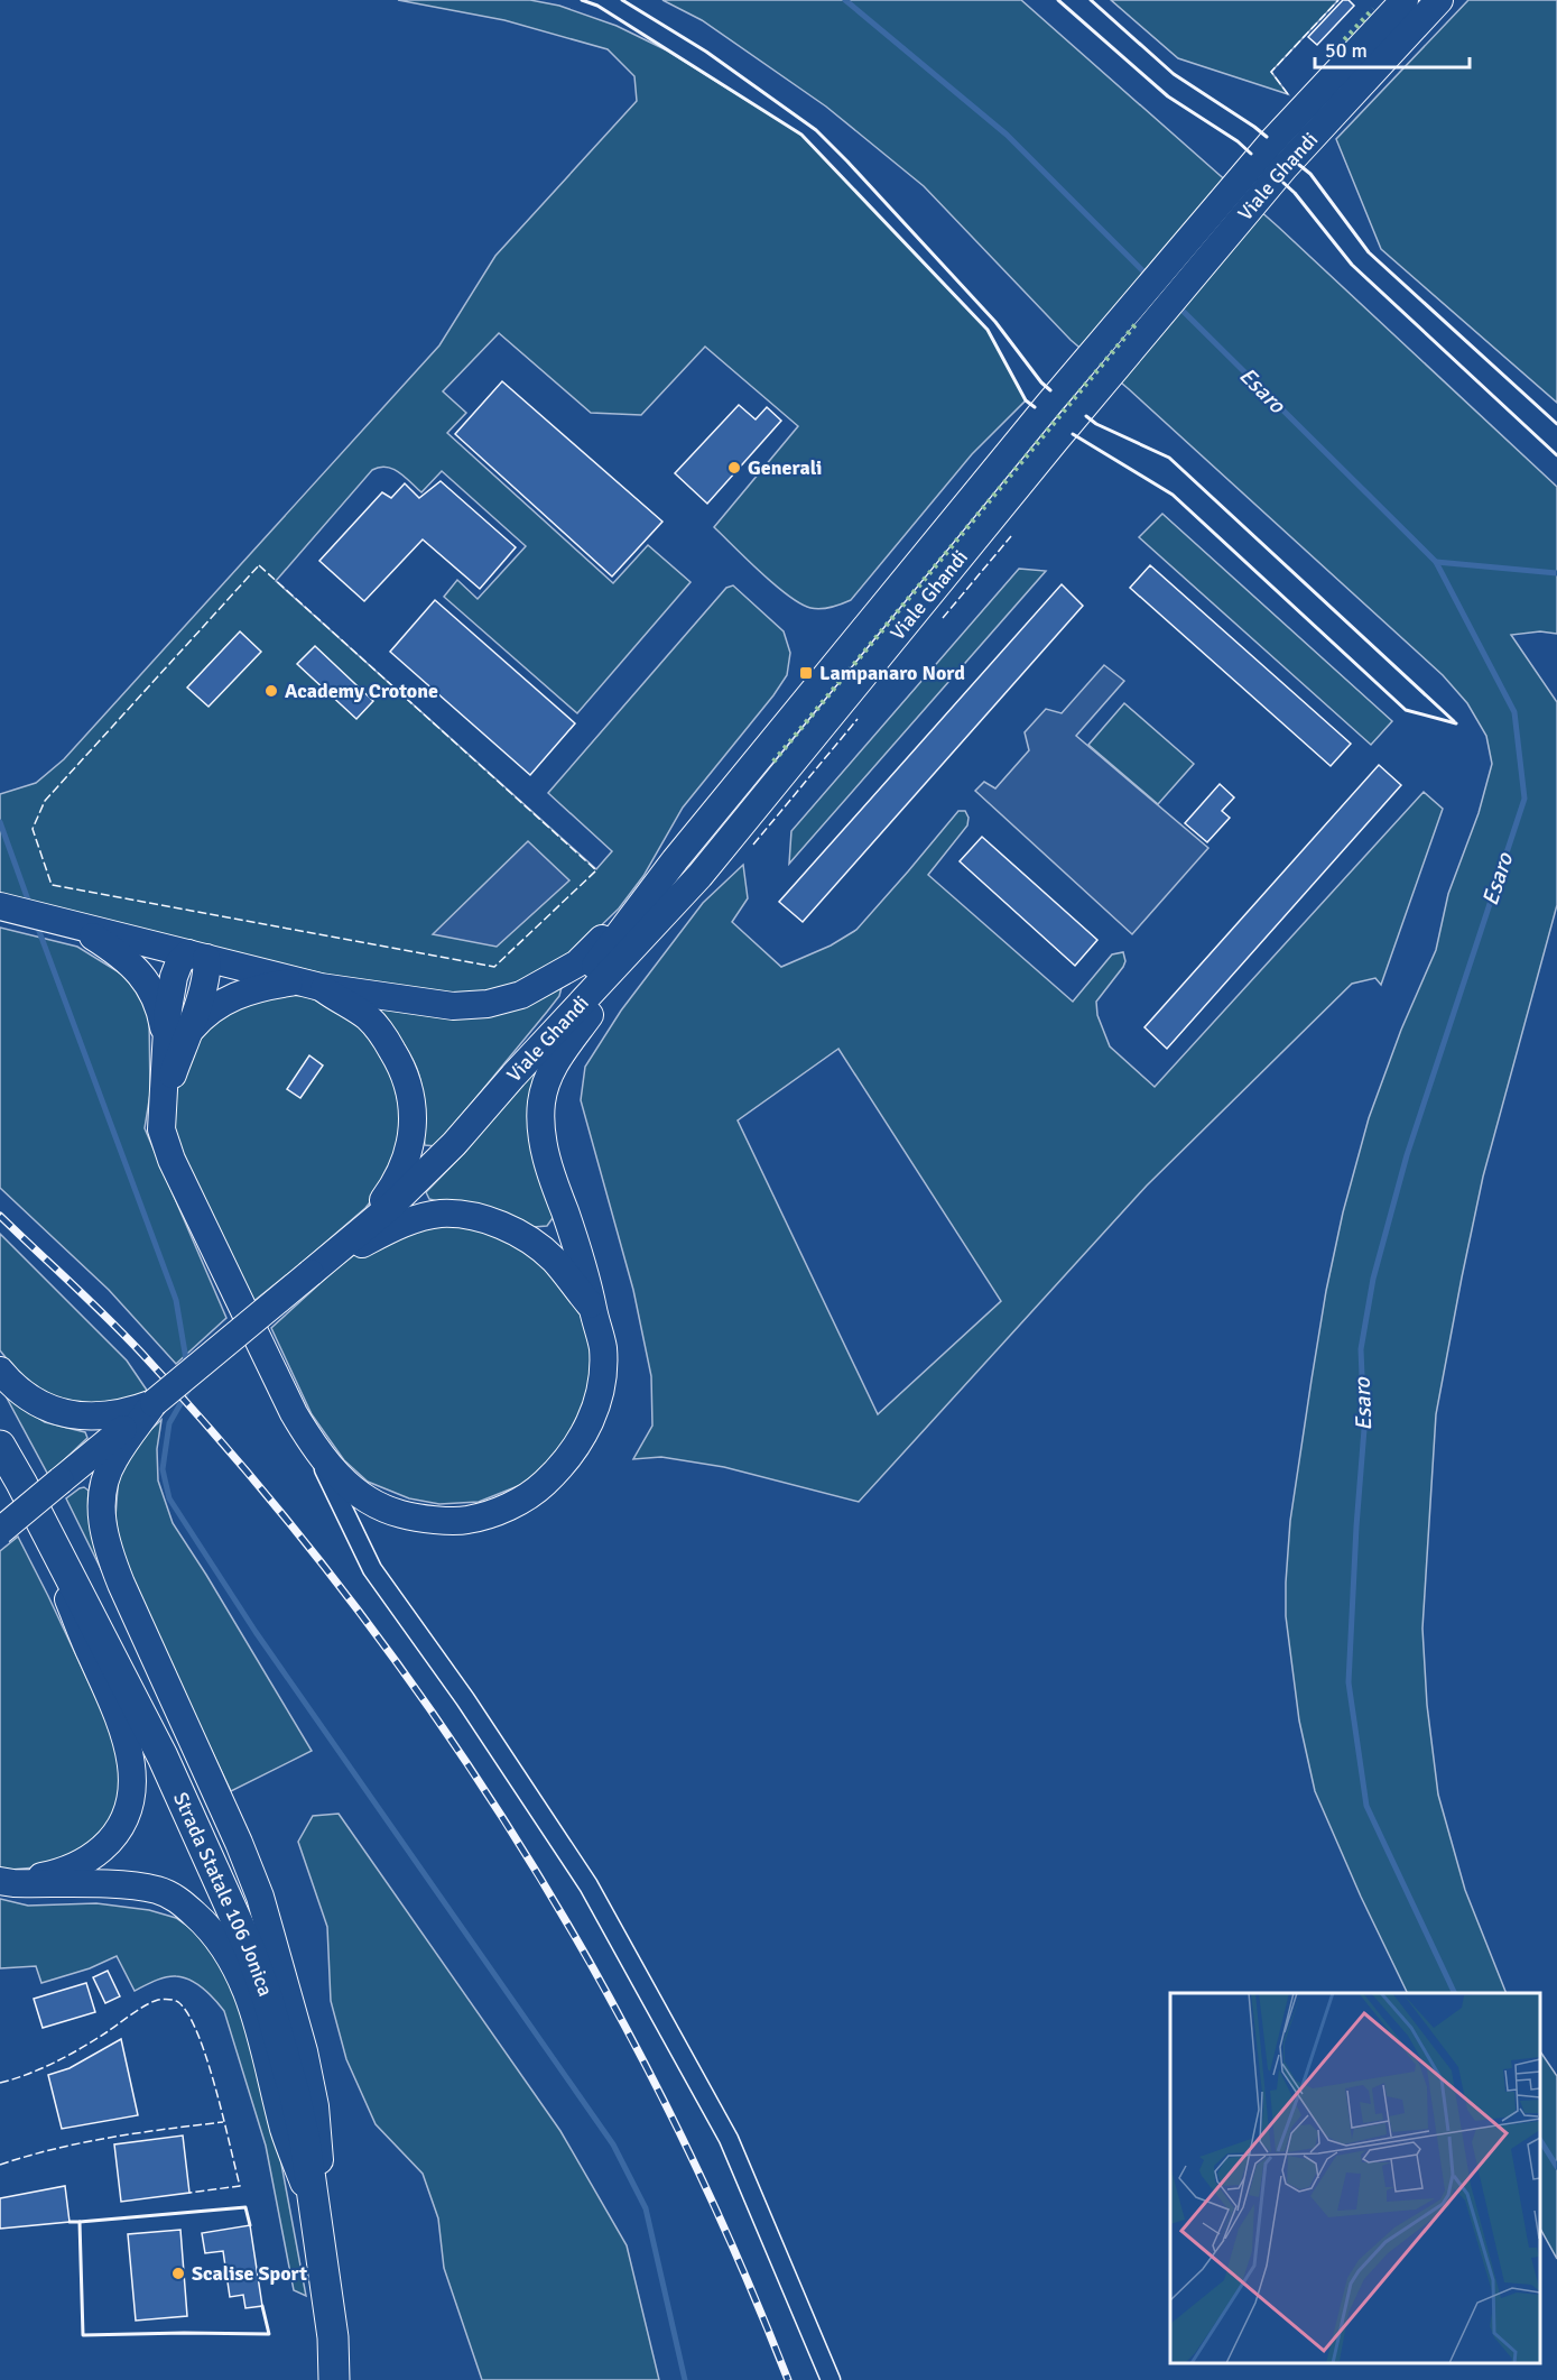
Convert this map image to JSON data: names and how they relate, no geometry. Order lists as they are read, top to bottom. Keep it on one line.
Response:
{"streets":{"main road":["Viale Ghandi","Strada Statale 106 Jonica"]},"water":["Esaro"],"places":{"other":["Generali","Academy Crotone","Scalise Sport"],"transit":["Lampanaro Nord"]},"scale_bar":"50 m"}
